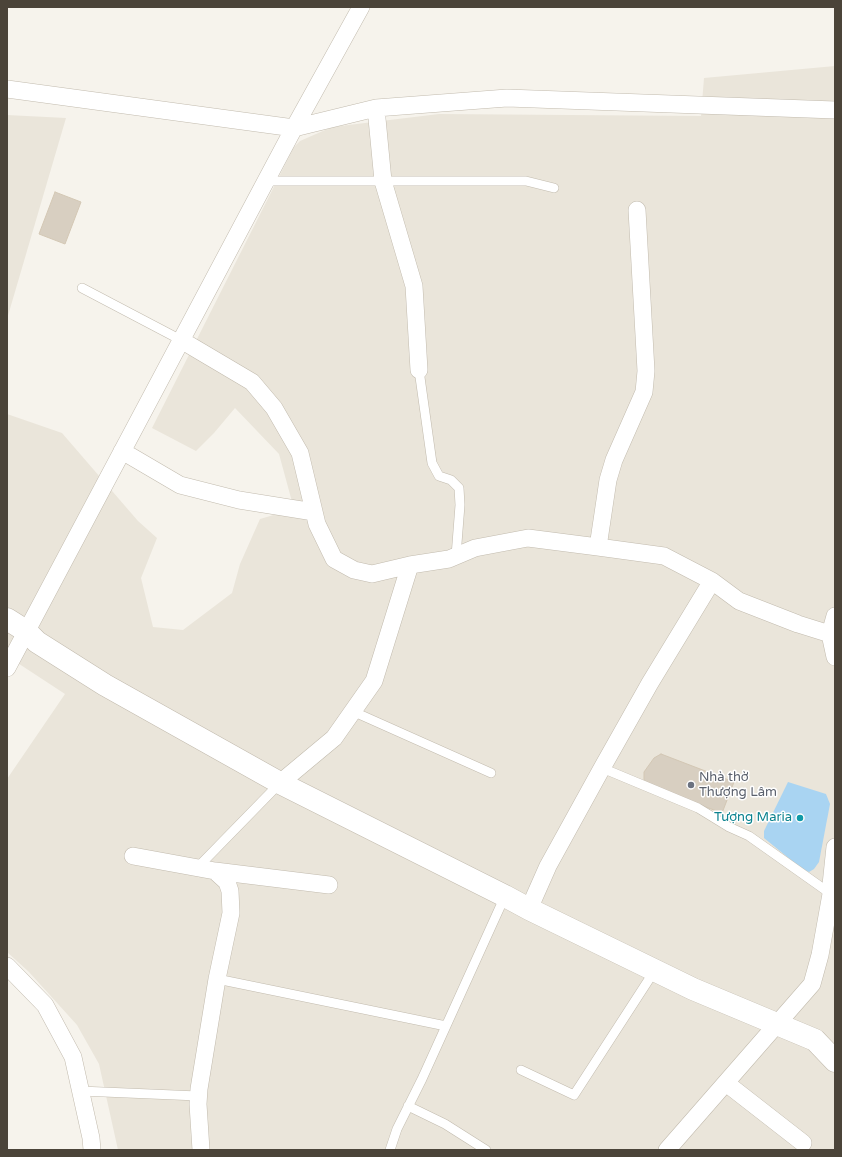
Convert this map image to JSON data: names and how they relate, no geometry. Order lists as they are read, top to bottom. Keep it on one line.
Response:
{"places":["Nhà thờ Thượng Lâm","Tượng Maria"]}
